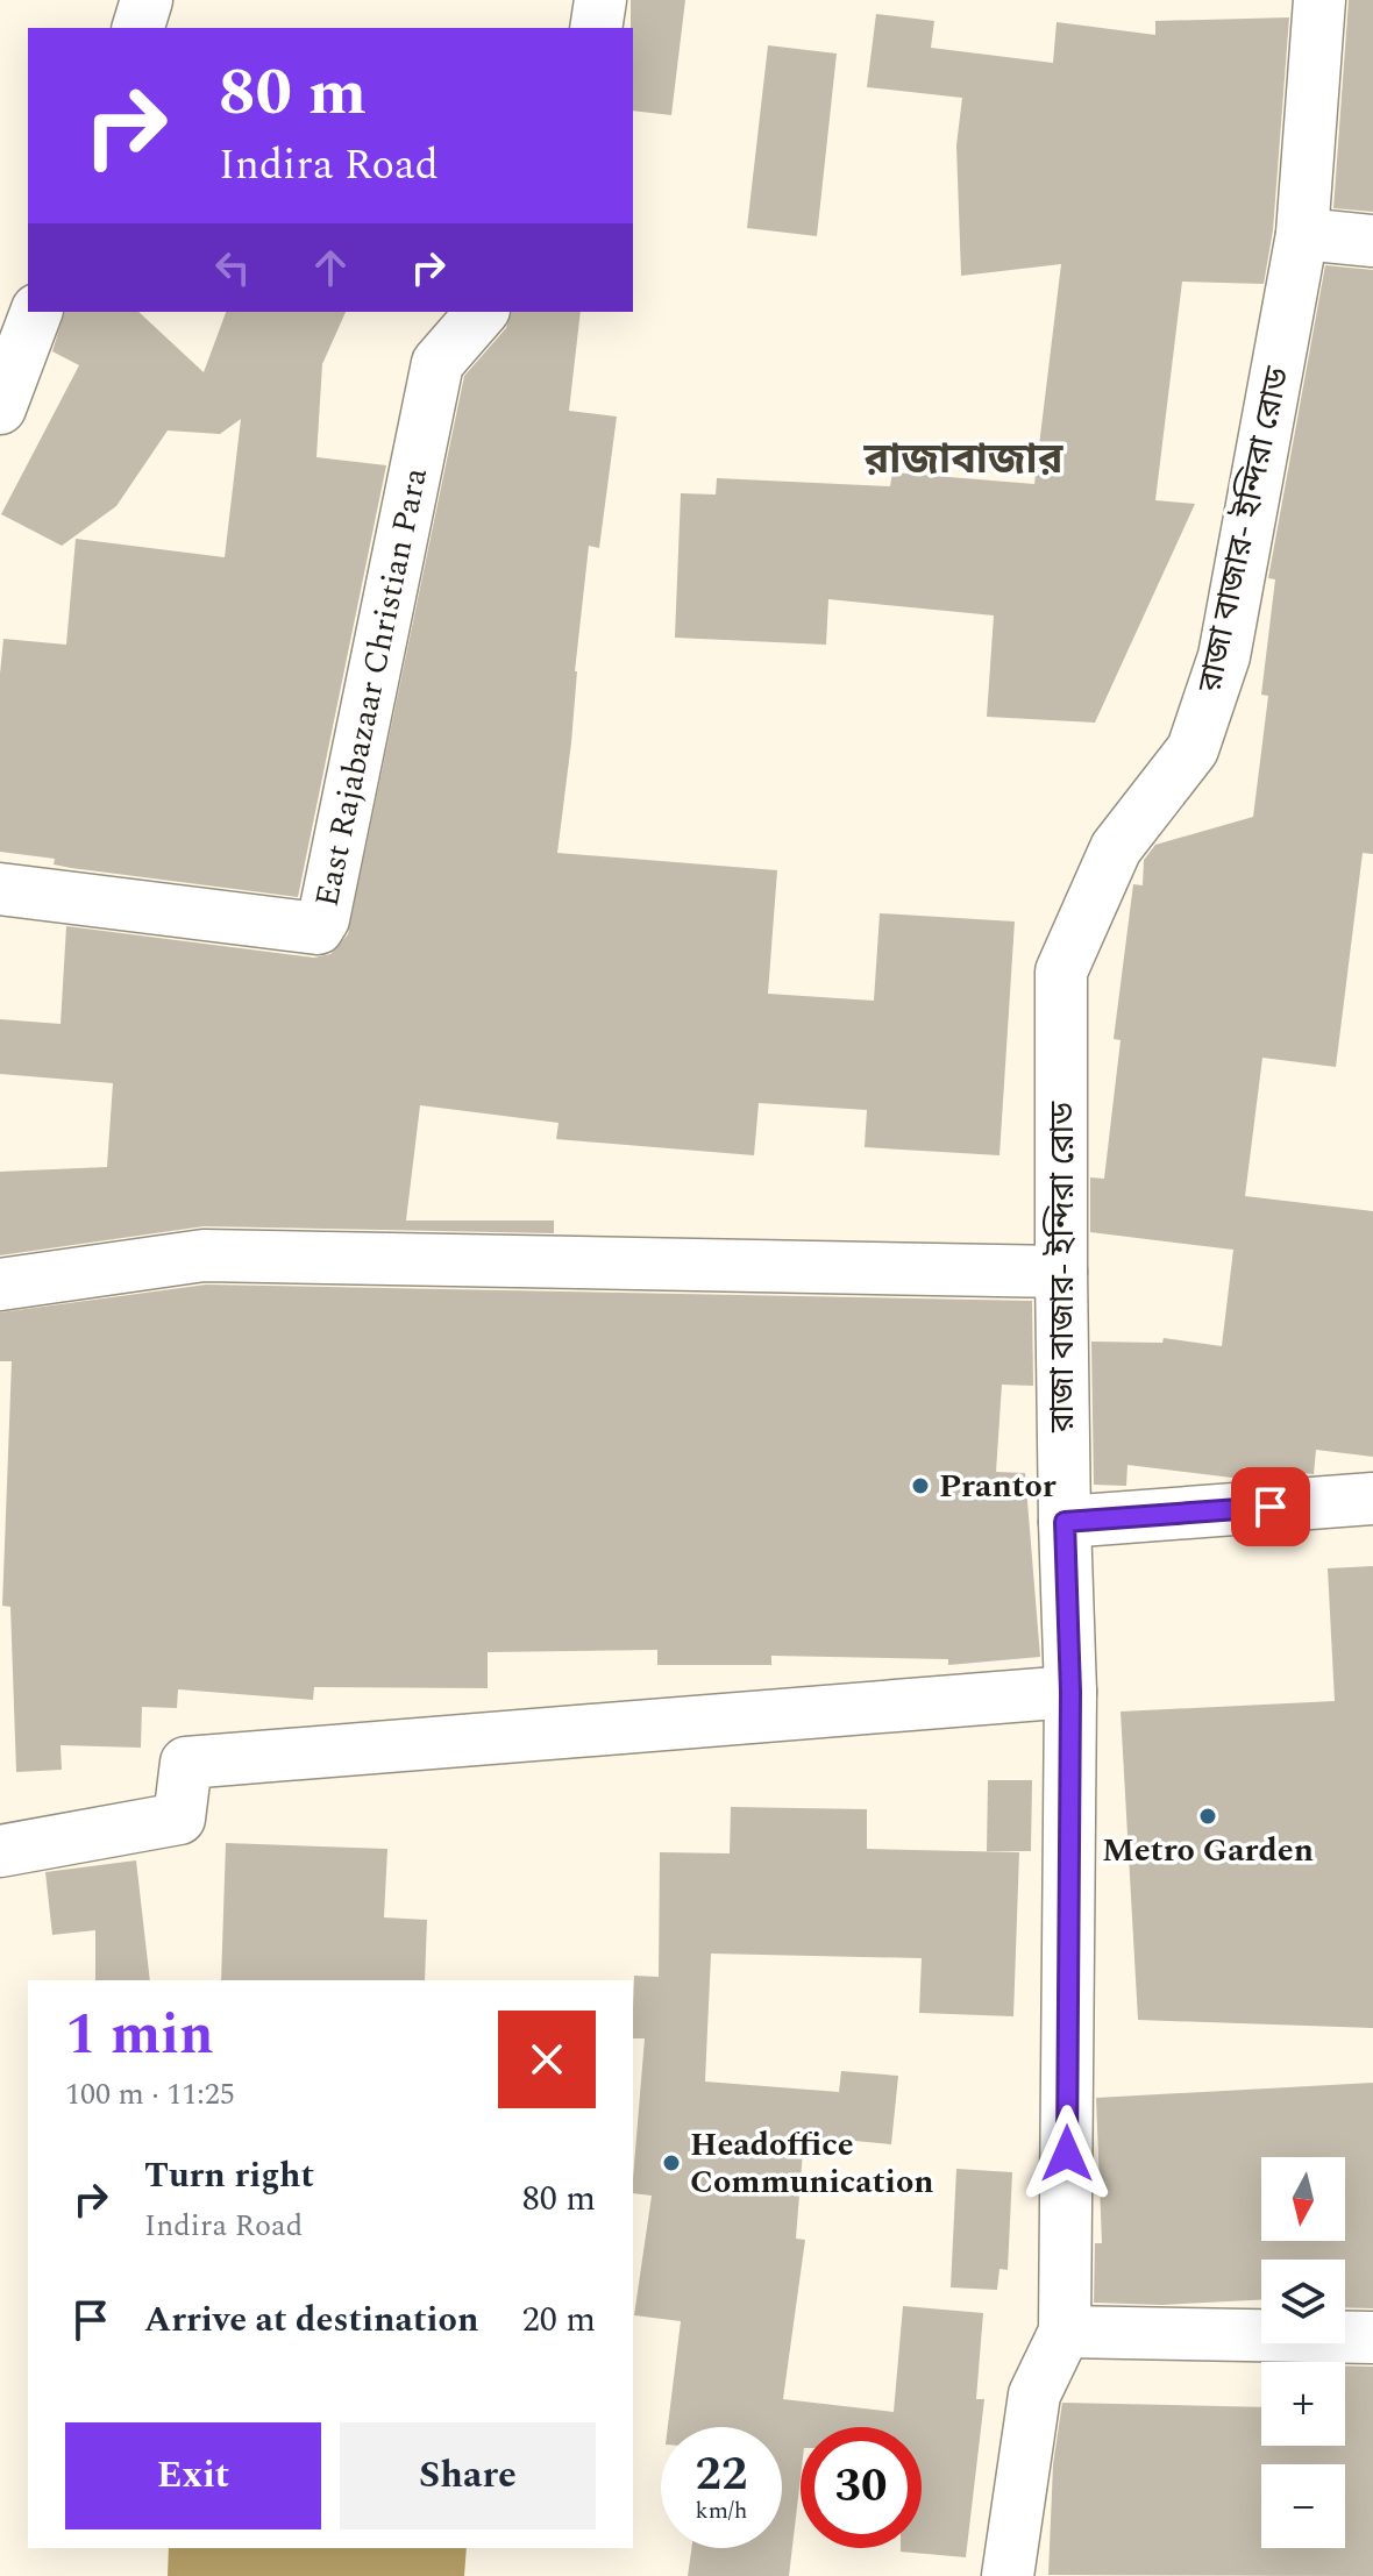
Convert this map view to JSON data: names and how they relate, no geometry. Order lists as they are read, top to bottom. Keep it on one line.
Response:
{"streets":{"street":["রাজা বাজার- ইন্দিরা রোড","East Rajabazaar Christian Para"]},"districts":["রাজাবাজার"],"places":["Prantor","Metro Garden","Headoffice Communication"],"north":"bottom","page":{"turn":["80 m","Indira Road"],"heading":["1 min","100 m · 11:25"],"list":[{"name":"Turn right","note":"Indira Road","value":"80 m"},{"name":"Arrive at destination","value":"20 m"}],"map_buttons":["+","−"],"buttons":["Exit","Share"],"speed":"22 km/h","limit":"30"}}
